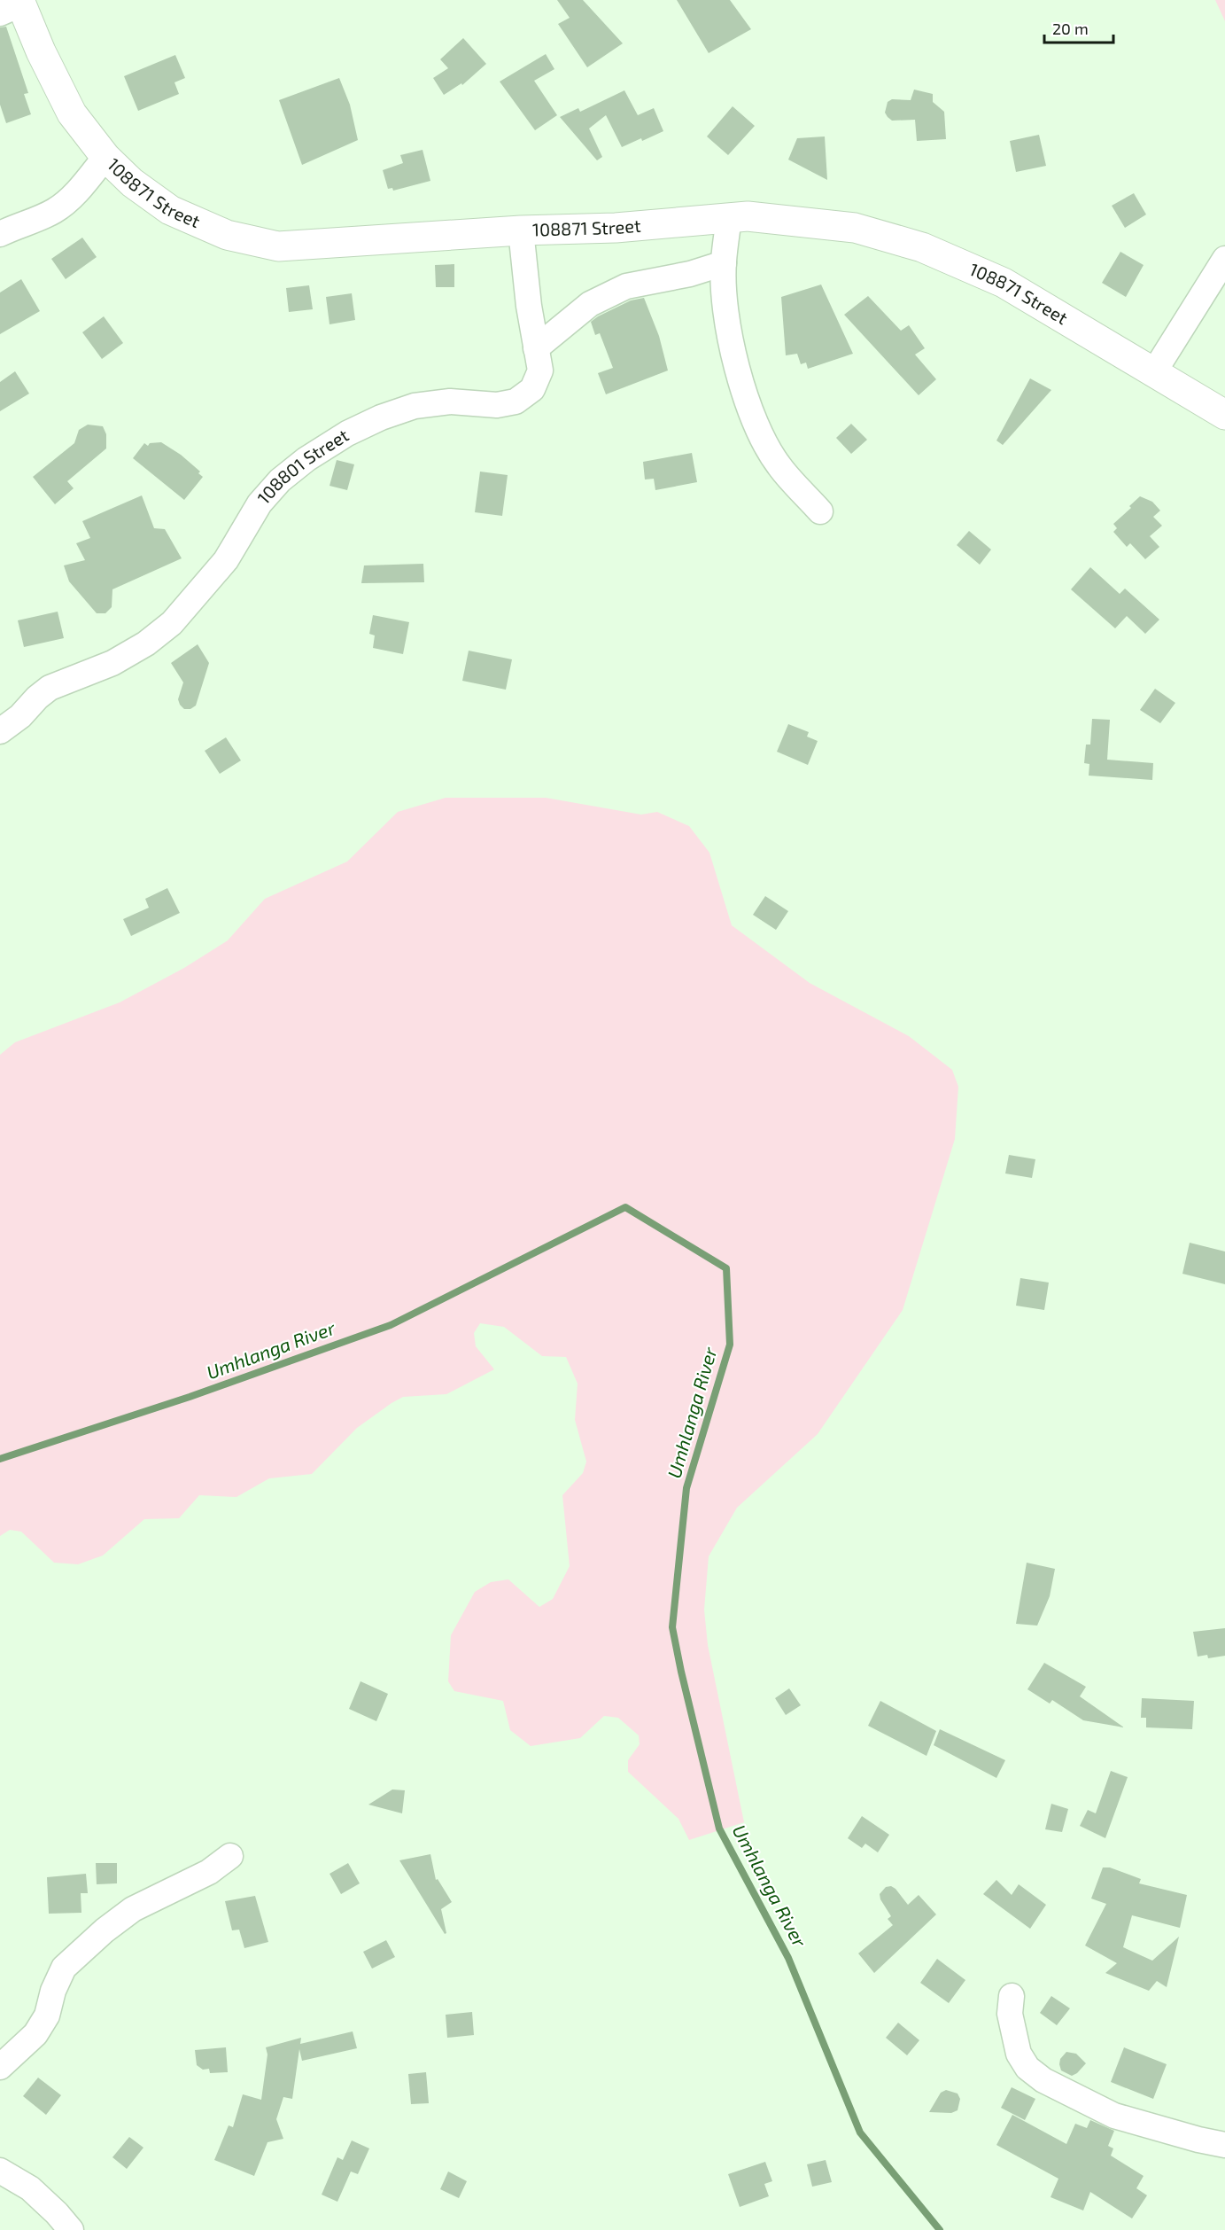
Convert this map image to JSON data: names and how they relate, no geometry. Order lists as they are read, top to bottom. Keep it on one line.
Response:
{"streets":{"street":["108871 Street","108801 Street"]},"crossings":[["108871 Street","108801 Street"]],"water":["Umhlanga River"],"scale_bar":"20 m"}
